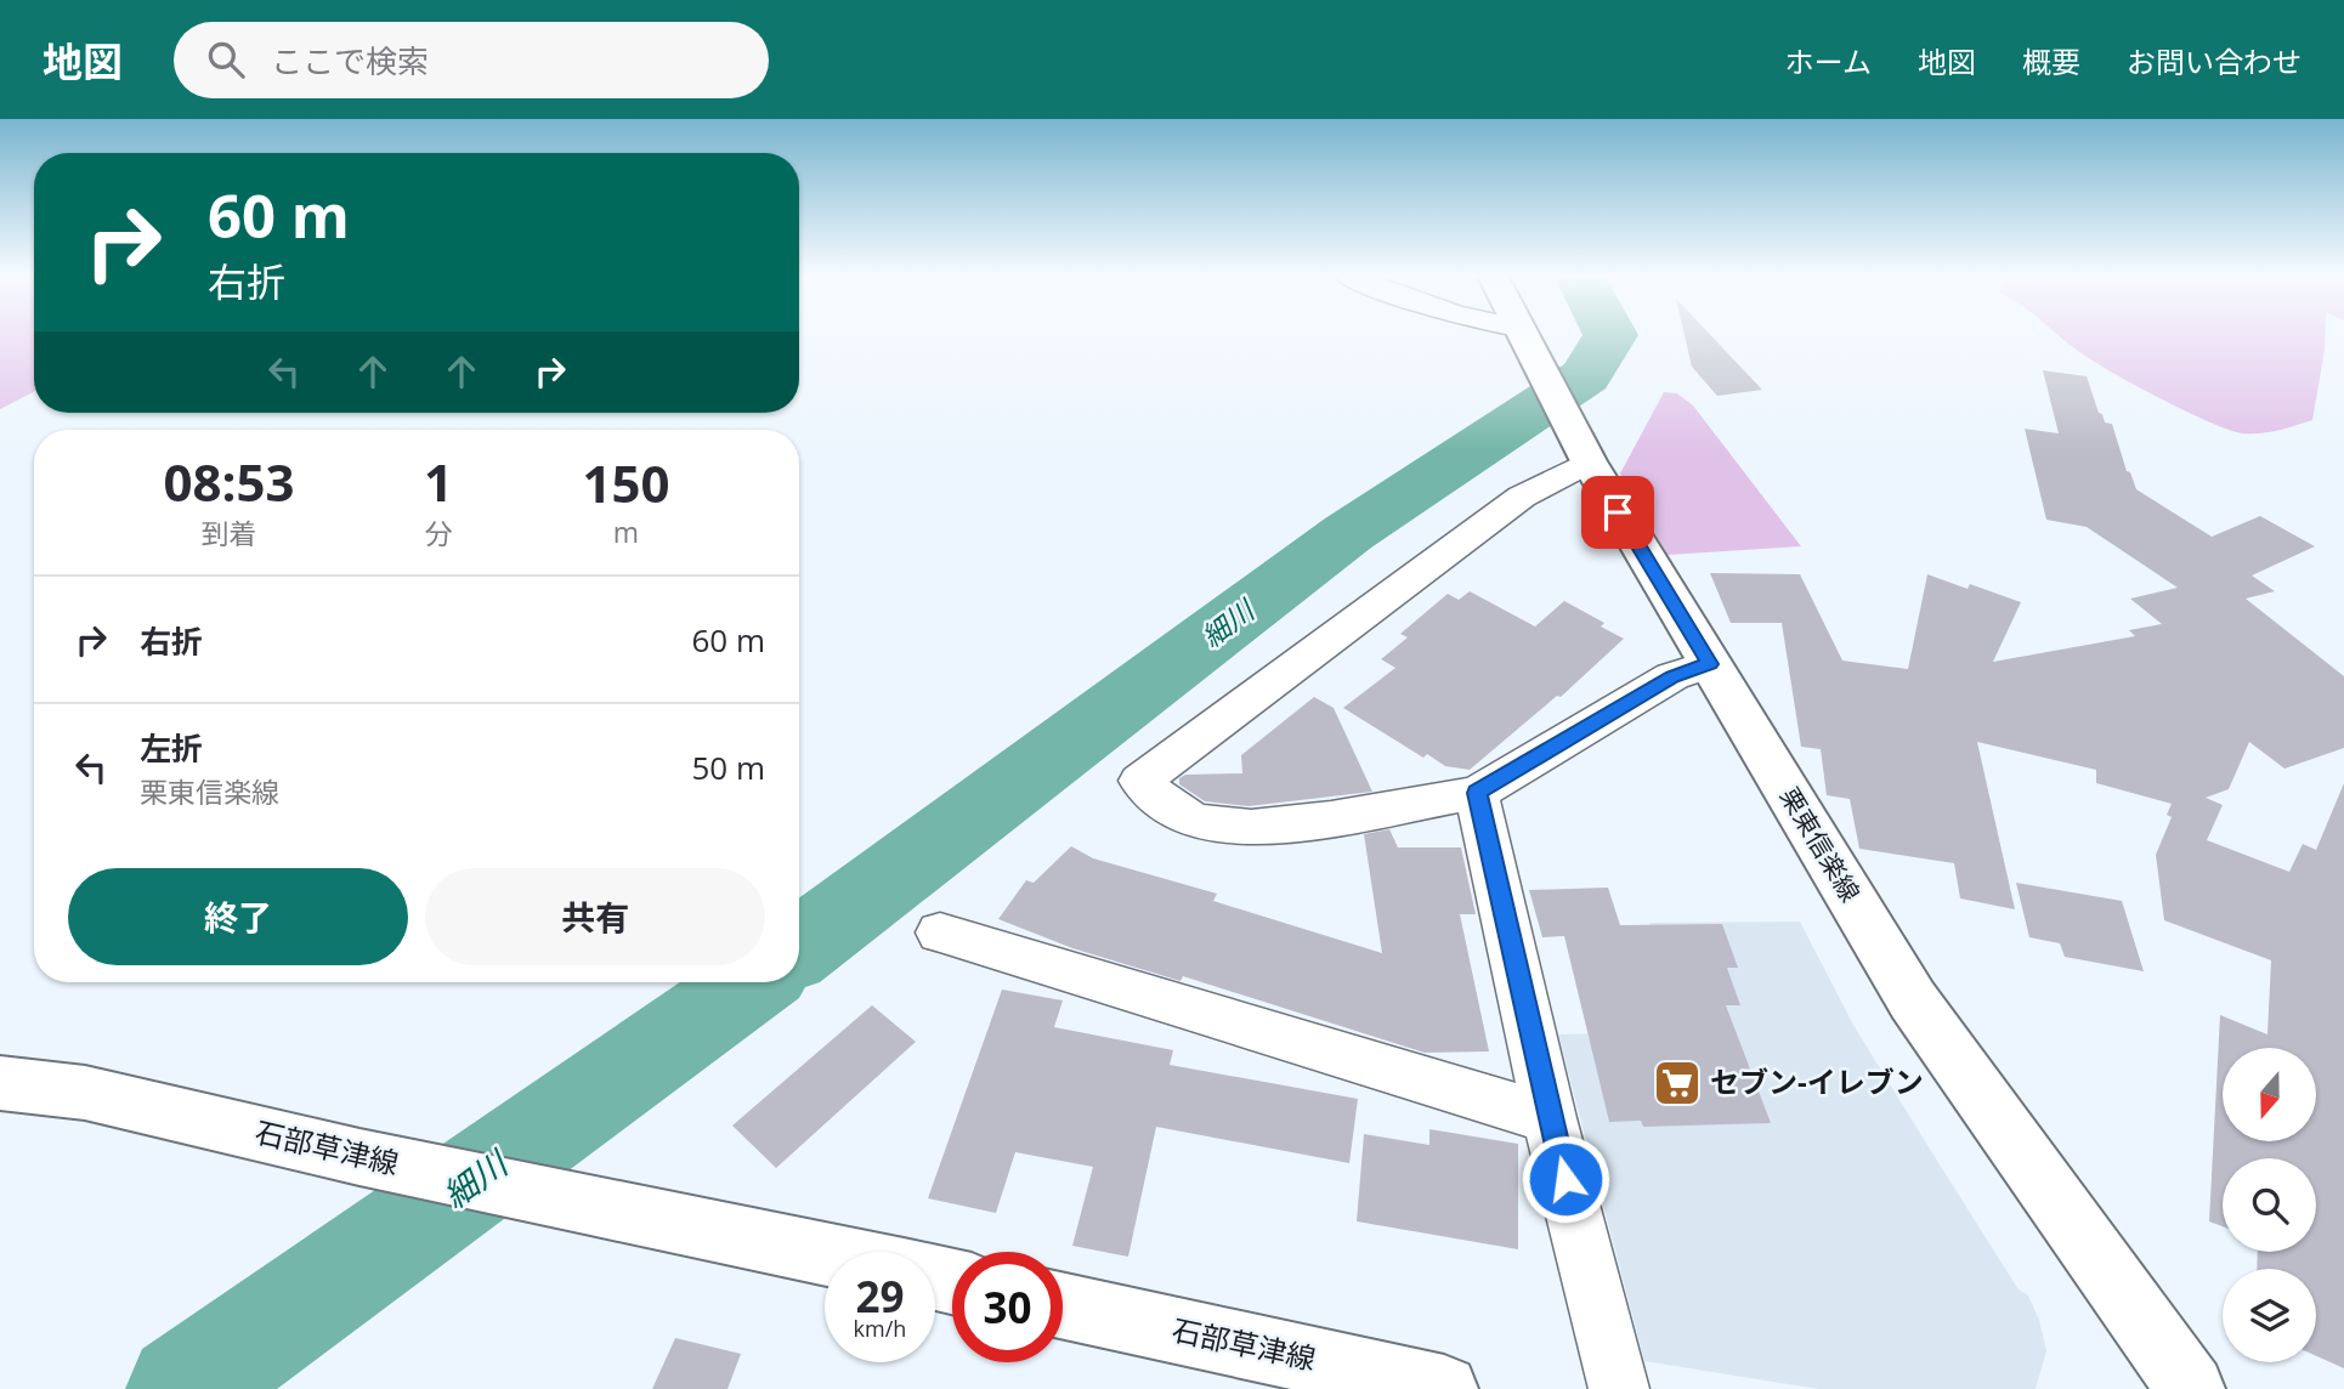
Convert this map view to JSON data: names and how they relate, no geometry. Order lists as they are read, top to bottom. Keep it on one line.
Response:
{"streets":{"main road":["栗東信楽線","石部草津線"]},"water":["細川"],"places":{"supermarket":["セブン-イレブン"]},"north":"bottom","page":{"header":"地図","search":"ここで検索","nav":["ホーム","地図","概要","お問い合わせ"],"turn":["60 m","右折"],"eta":["08:53","到着","1","分","150","m"],"list":[{"name":"右折","value":"60 m"},{"name":"左折","note":"栗東信楽線","value":"50 m"}],"buttons":["終了","共有"],"speed":"29 km/h","limit":"30"}}
